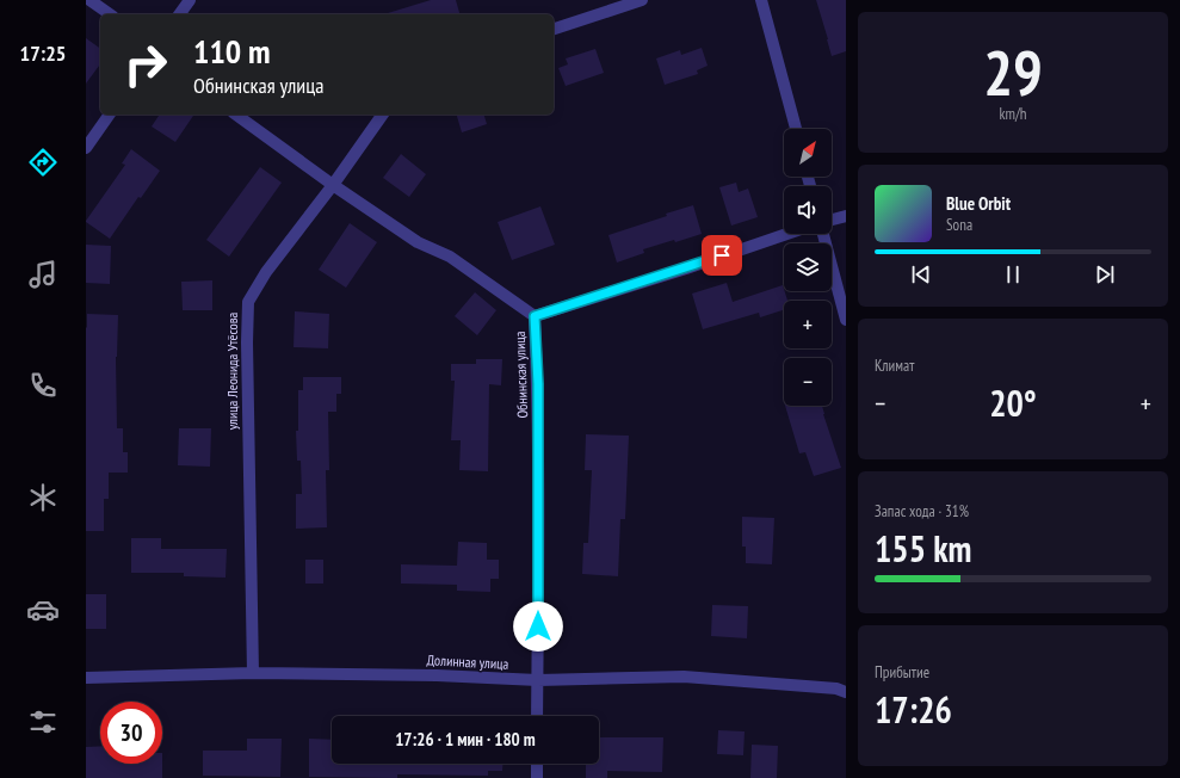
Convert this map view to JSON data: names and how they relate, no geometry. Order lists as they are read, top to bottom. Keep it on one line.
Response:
{"streets":{"street":["улица Леонида Утёсова","Обнинская улица","Долинная улица"]},"crossings":[["улица Леонида Утёсова","Долинная улица"],["Обнинская улица","Долинная улица"]],"north":"top right","page":{"tabs":"17:25","tile":[["29","km/h"],"Климат",["Запас хода · 31%","155 km"],["Прибытие","17:26"]],"turn":["110 m","Обнинская улица"],"map_buttons":["+","−"],"song":["Blue Orbit","Sona"],"heat":["−","20°","+"],"limit":"30","trip":"17:26 · 1 мин · 180 m"}}
